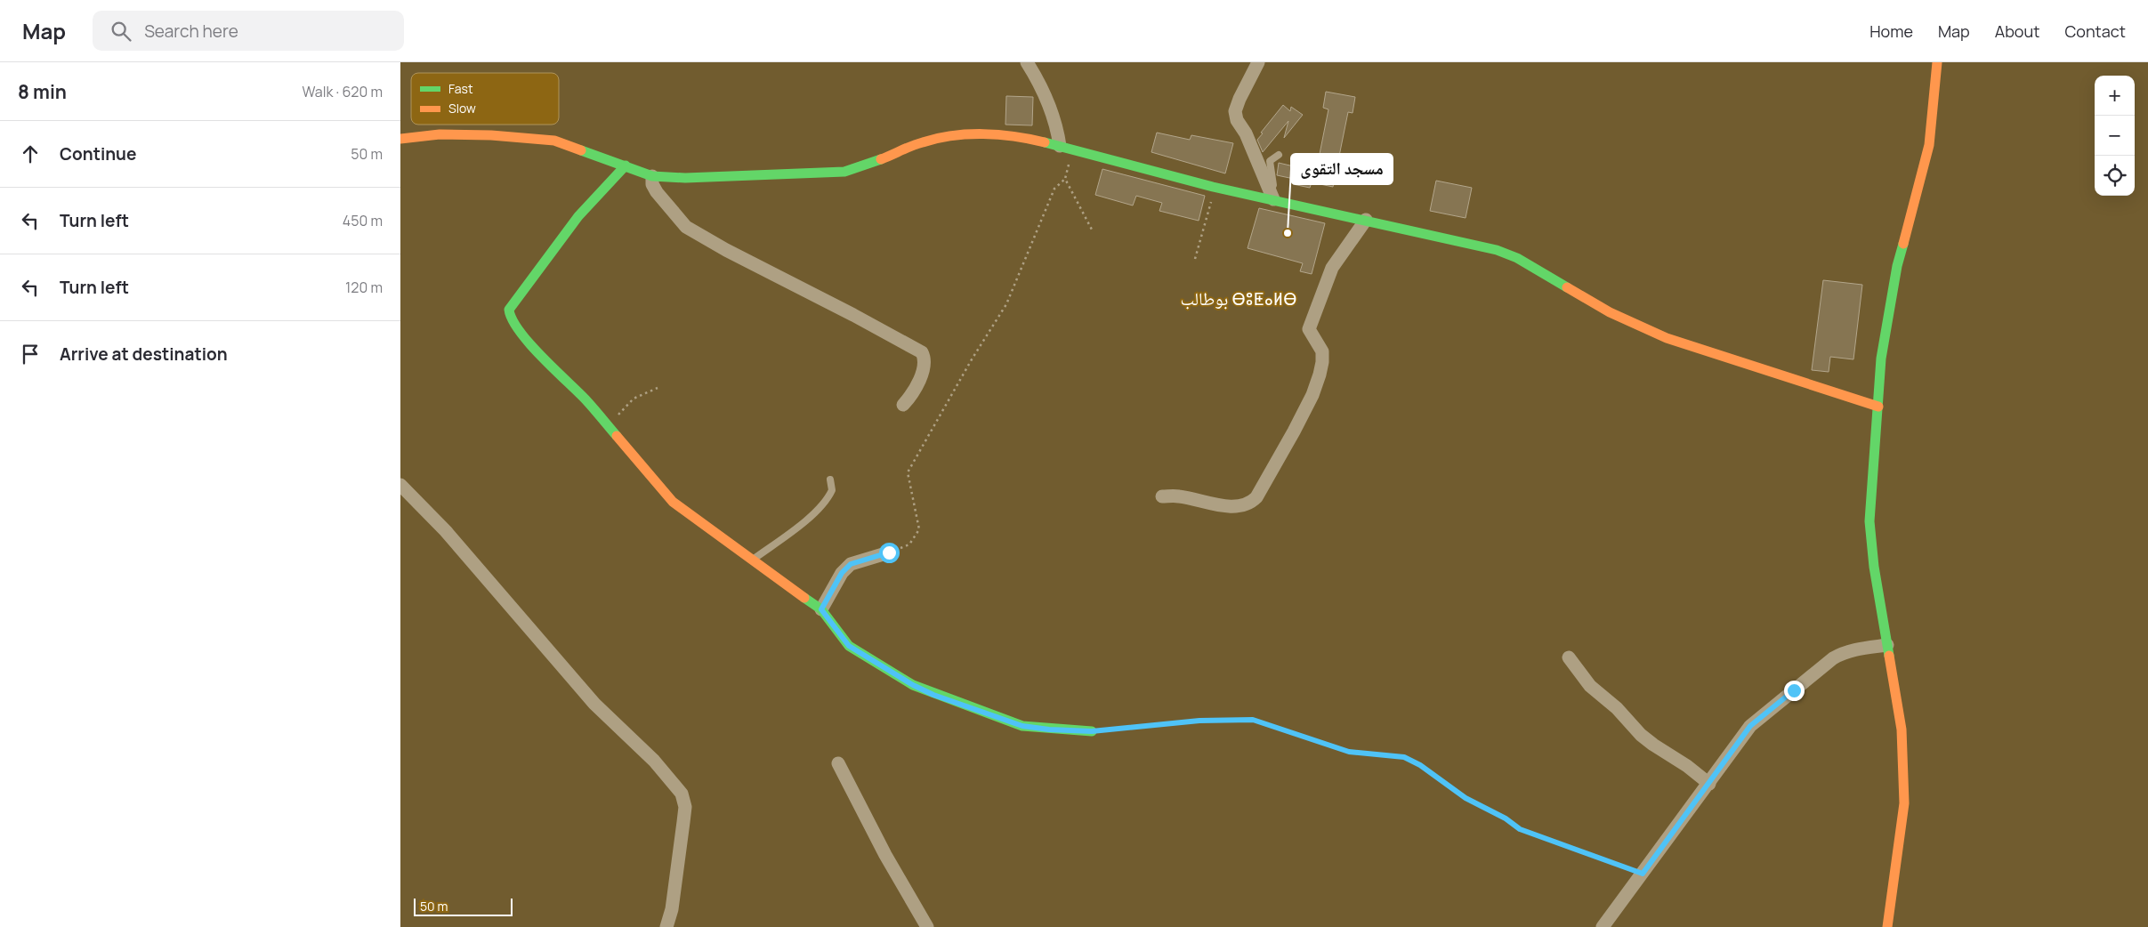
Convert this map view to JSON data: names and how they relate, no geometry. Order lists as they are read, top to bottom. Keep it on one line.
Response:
{"districts":["بوطالب ⴱⵓⵟⴰⵍⴱ"],"places":["مسجد التقوى"],"legend":["Fast","Slow"],"scale_bar":"50 m","page":{"header":"Map","search":"Search here","nav":["Home","Map","About","Contact"],"heading":["8 min","Walk · 620 m"],"map_buttons":["+","−"],"list":[["Continue","50 m"],["Turn left","450 m"],["Turn left","120 m"],"Arrive at destination"],"scale":"50 m"}}
